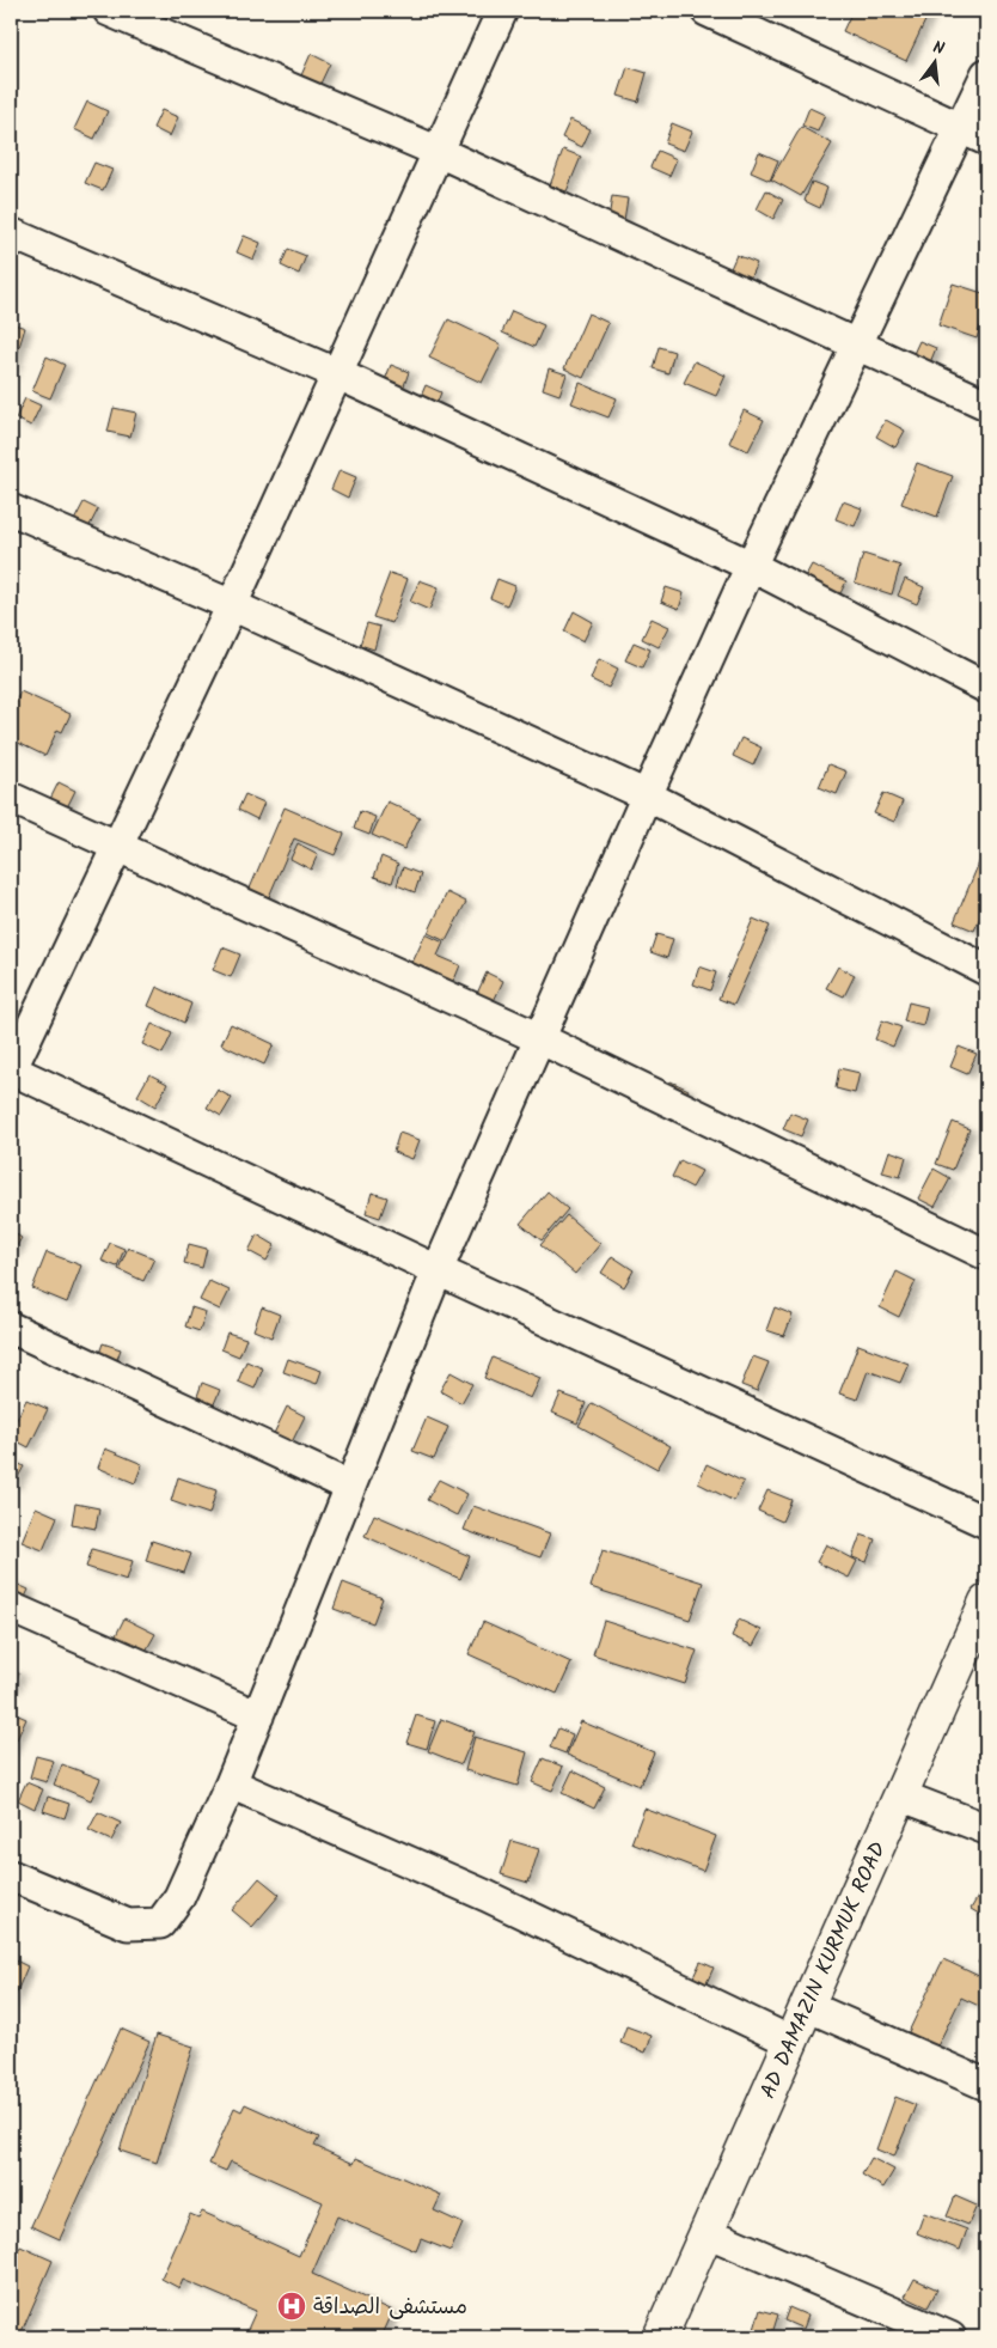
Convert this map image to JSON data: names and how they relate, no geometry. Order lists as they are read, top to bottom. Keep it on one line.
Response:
{"streets":{"highway":["AD DAMAZIN KURMUK ROAD"]},"places":{"hospital":["مستشفى الصداقة"]},"north":"top"}
